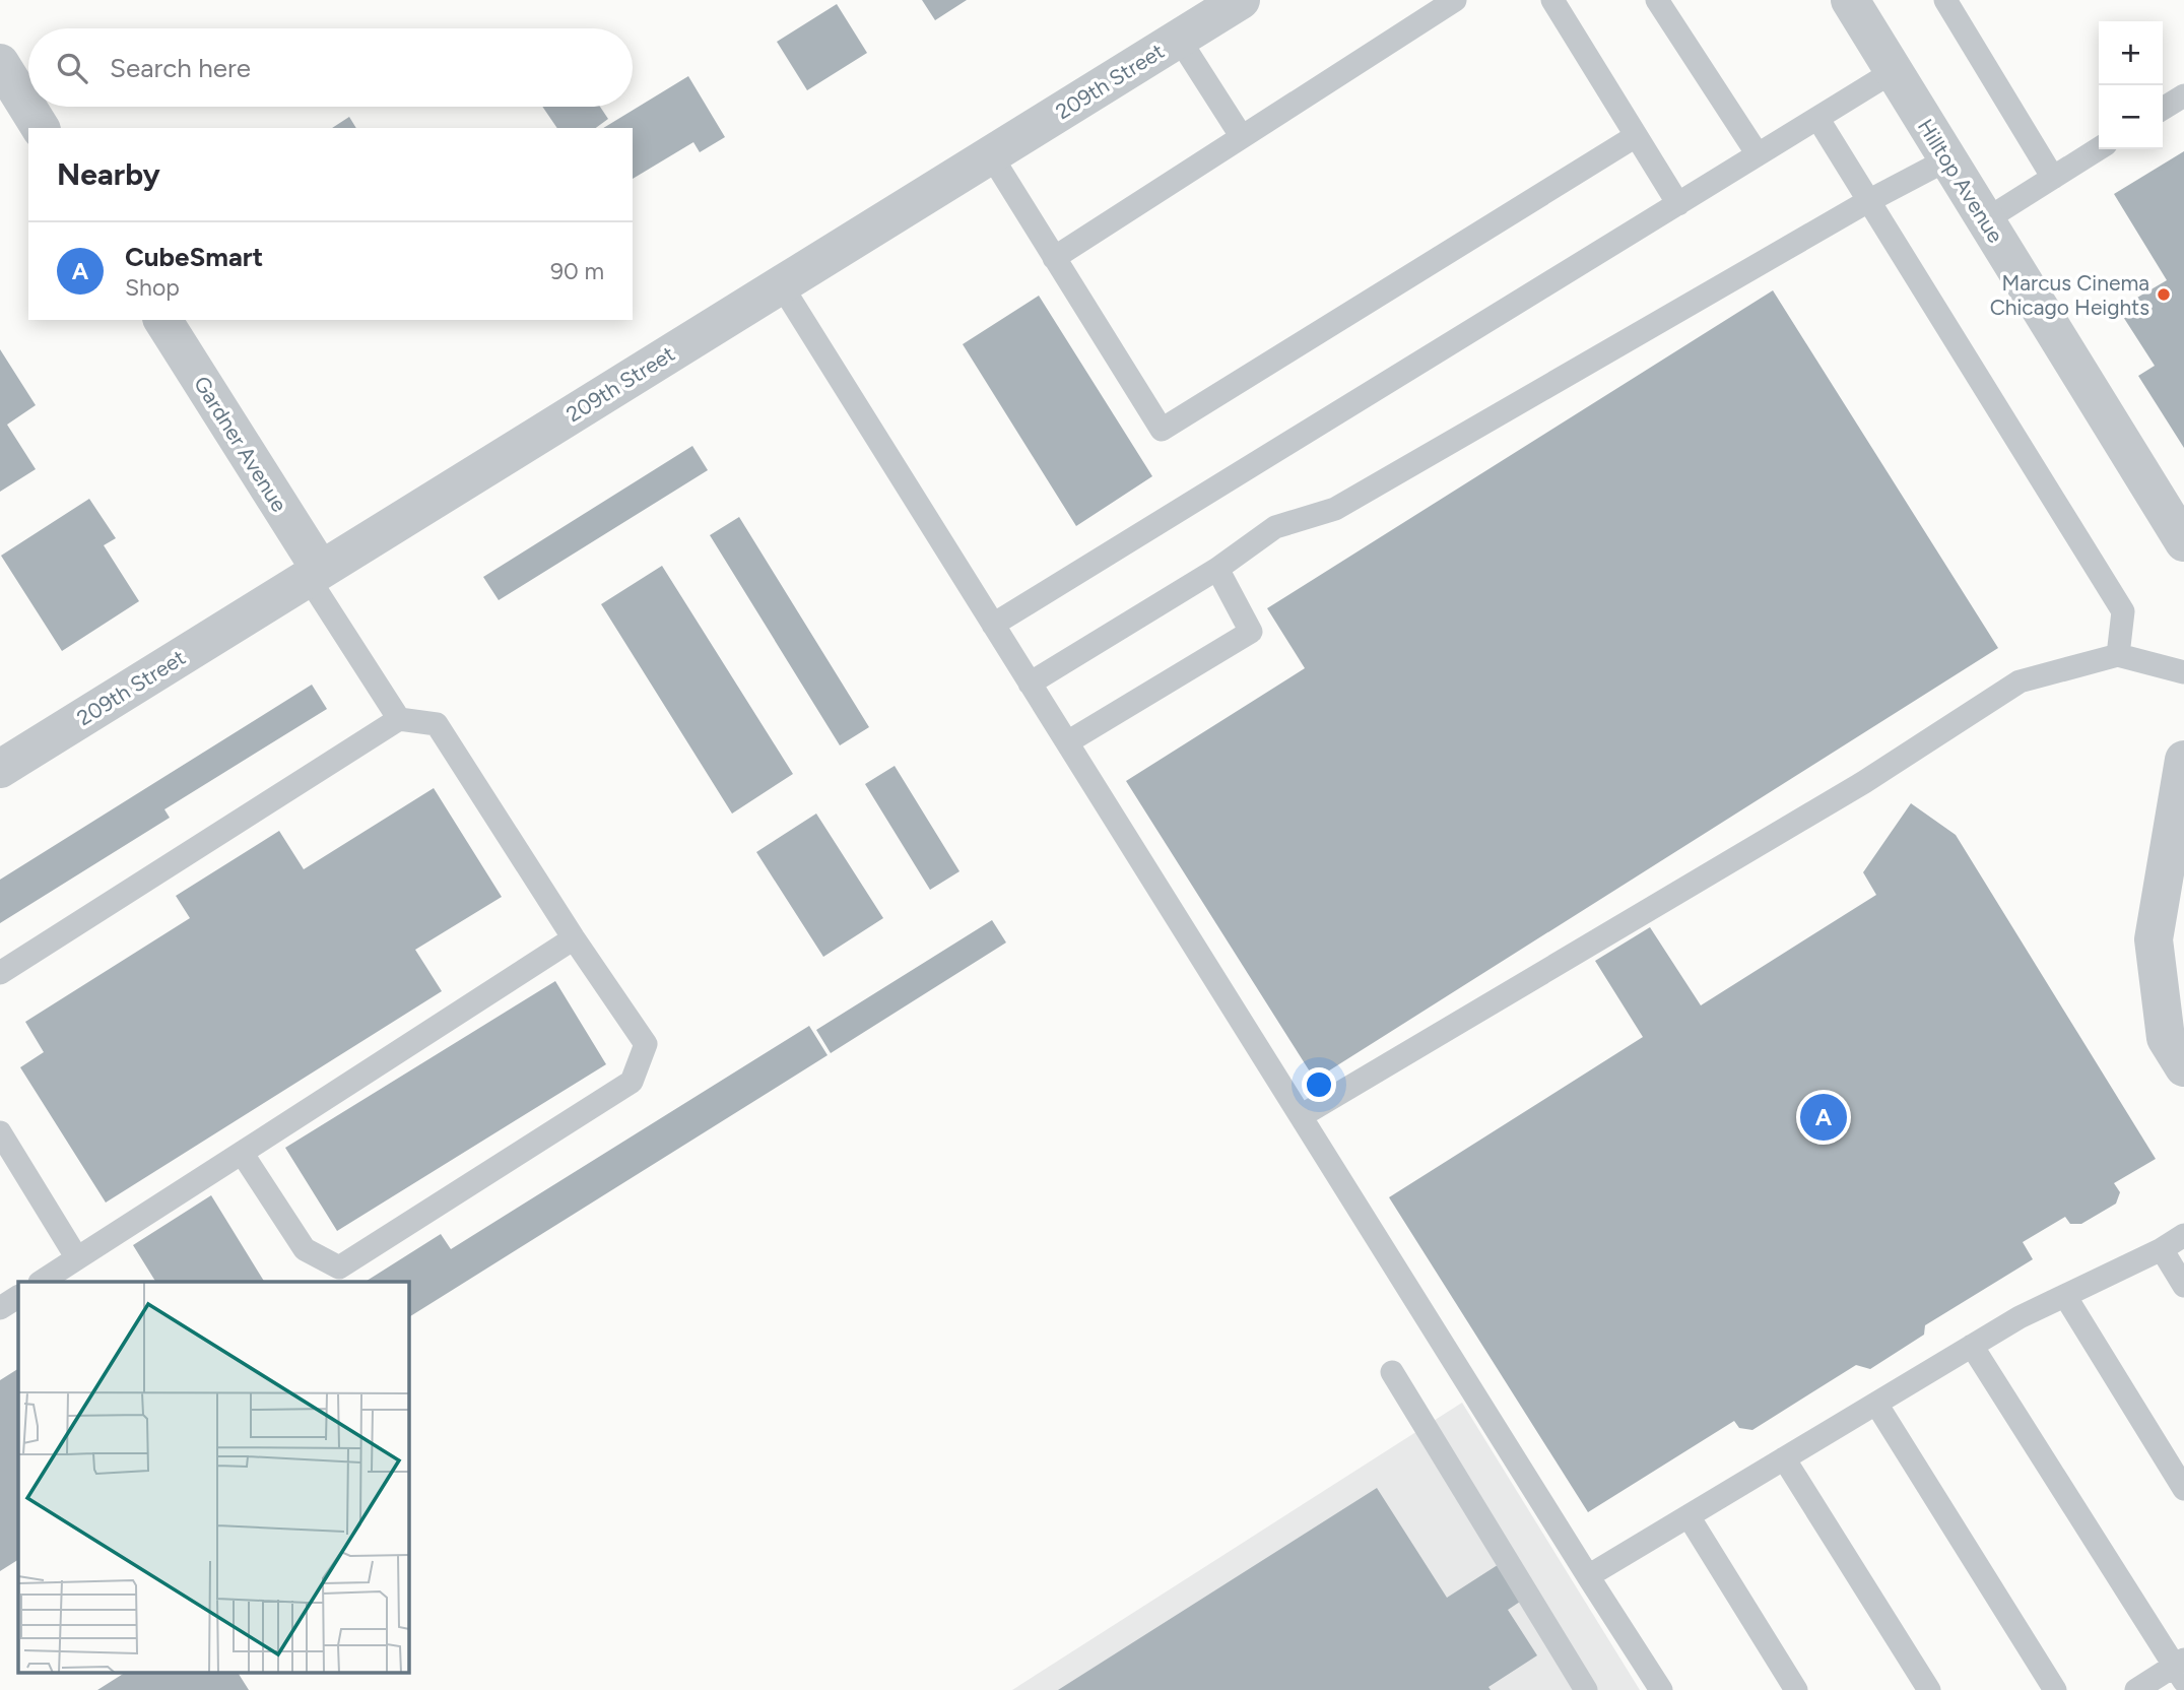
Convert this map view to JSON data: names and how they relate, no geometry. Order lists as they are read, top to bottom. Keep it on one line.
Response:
{"streets":{"street":["209th Street","Hilltop Avenue","Gardner Avenue"]},"crossings":[["209th Street","Gardner Avenue"]],"places":["Marcus Cinema Chicago Heights"],"page":{"map_buttons":["+","−"],"search":"Search here","heading":"Nearby","list":[{"mark":"A","name":"CubeSmart","note":"Shop","value":"90 m"}],"pins":"A"}}
